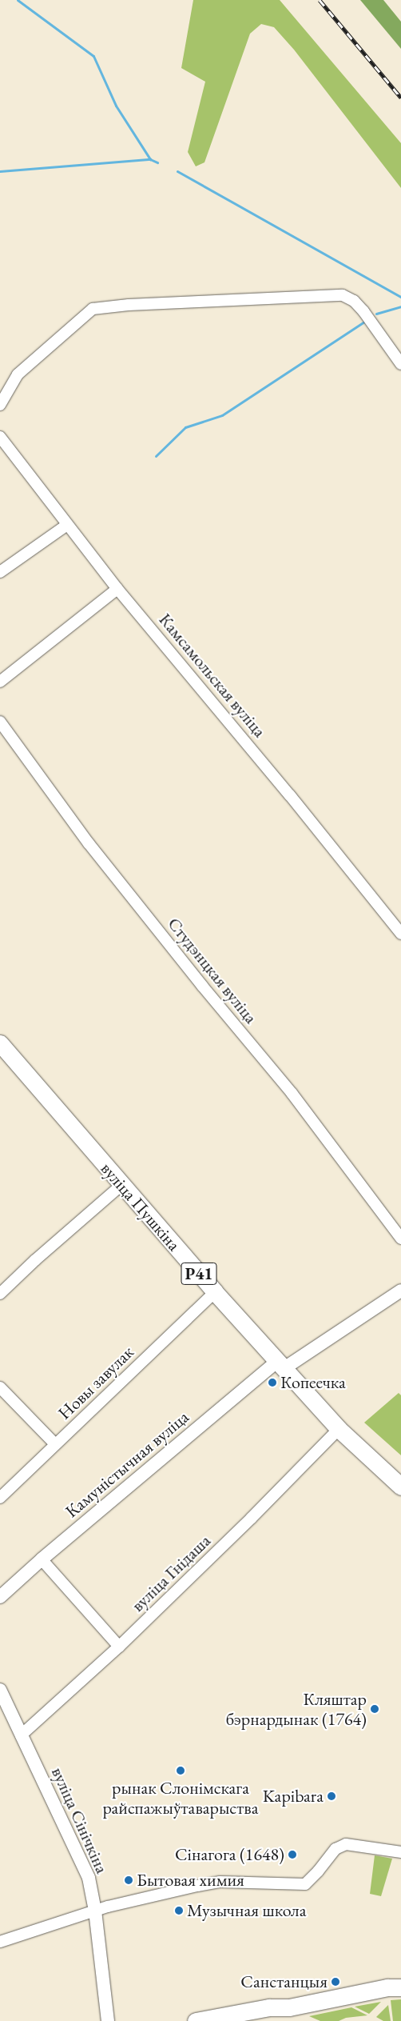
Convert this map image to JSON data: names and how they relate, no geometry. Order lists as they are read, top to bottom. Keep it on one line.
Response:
{"streets":{"main road":["вуліца Пушкіна","Р41"],"street":["Камсамольская вуліца","Студэнцкая вуліца","Новы завулак","Камуністычная вуліца","вуліца Гнідаша","вуліца Сінічкіна"]},"crossings":[["вуліца Пушкіна","Новы завулак"],["вуліца Пушкіна","Камуністычная вуліца"],["вуліца Пушкіна","вуліца Гнідаша"],["вуліца Гнідаша","вуліца Сінічкіна"]],"places":["Копеечка","Кляштар бэрнардынак (1764)","рынак Слонімскага райспажыўтаварыства","Kapibara","Сінагога (1648)","Бытовая химия","Музычная школа","Санстанцыя"]}
